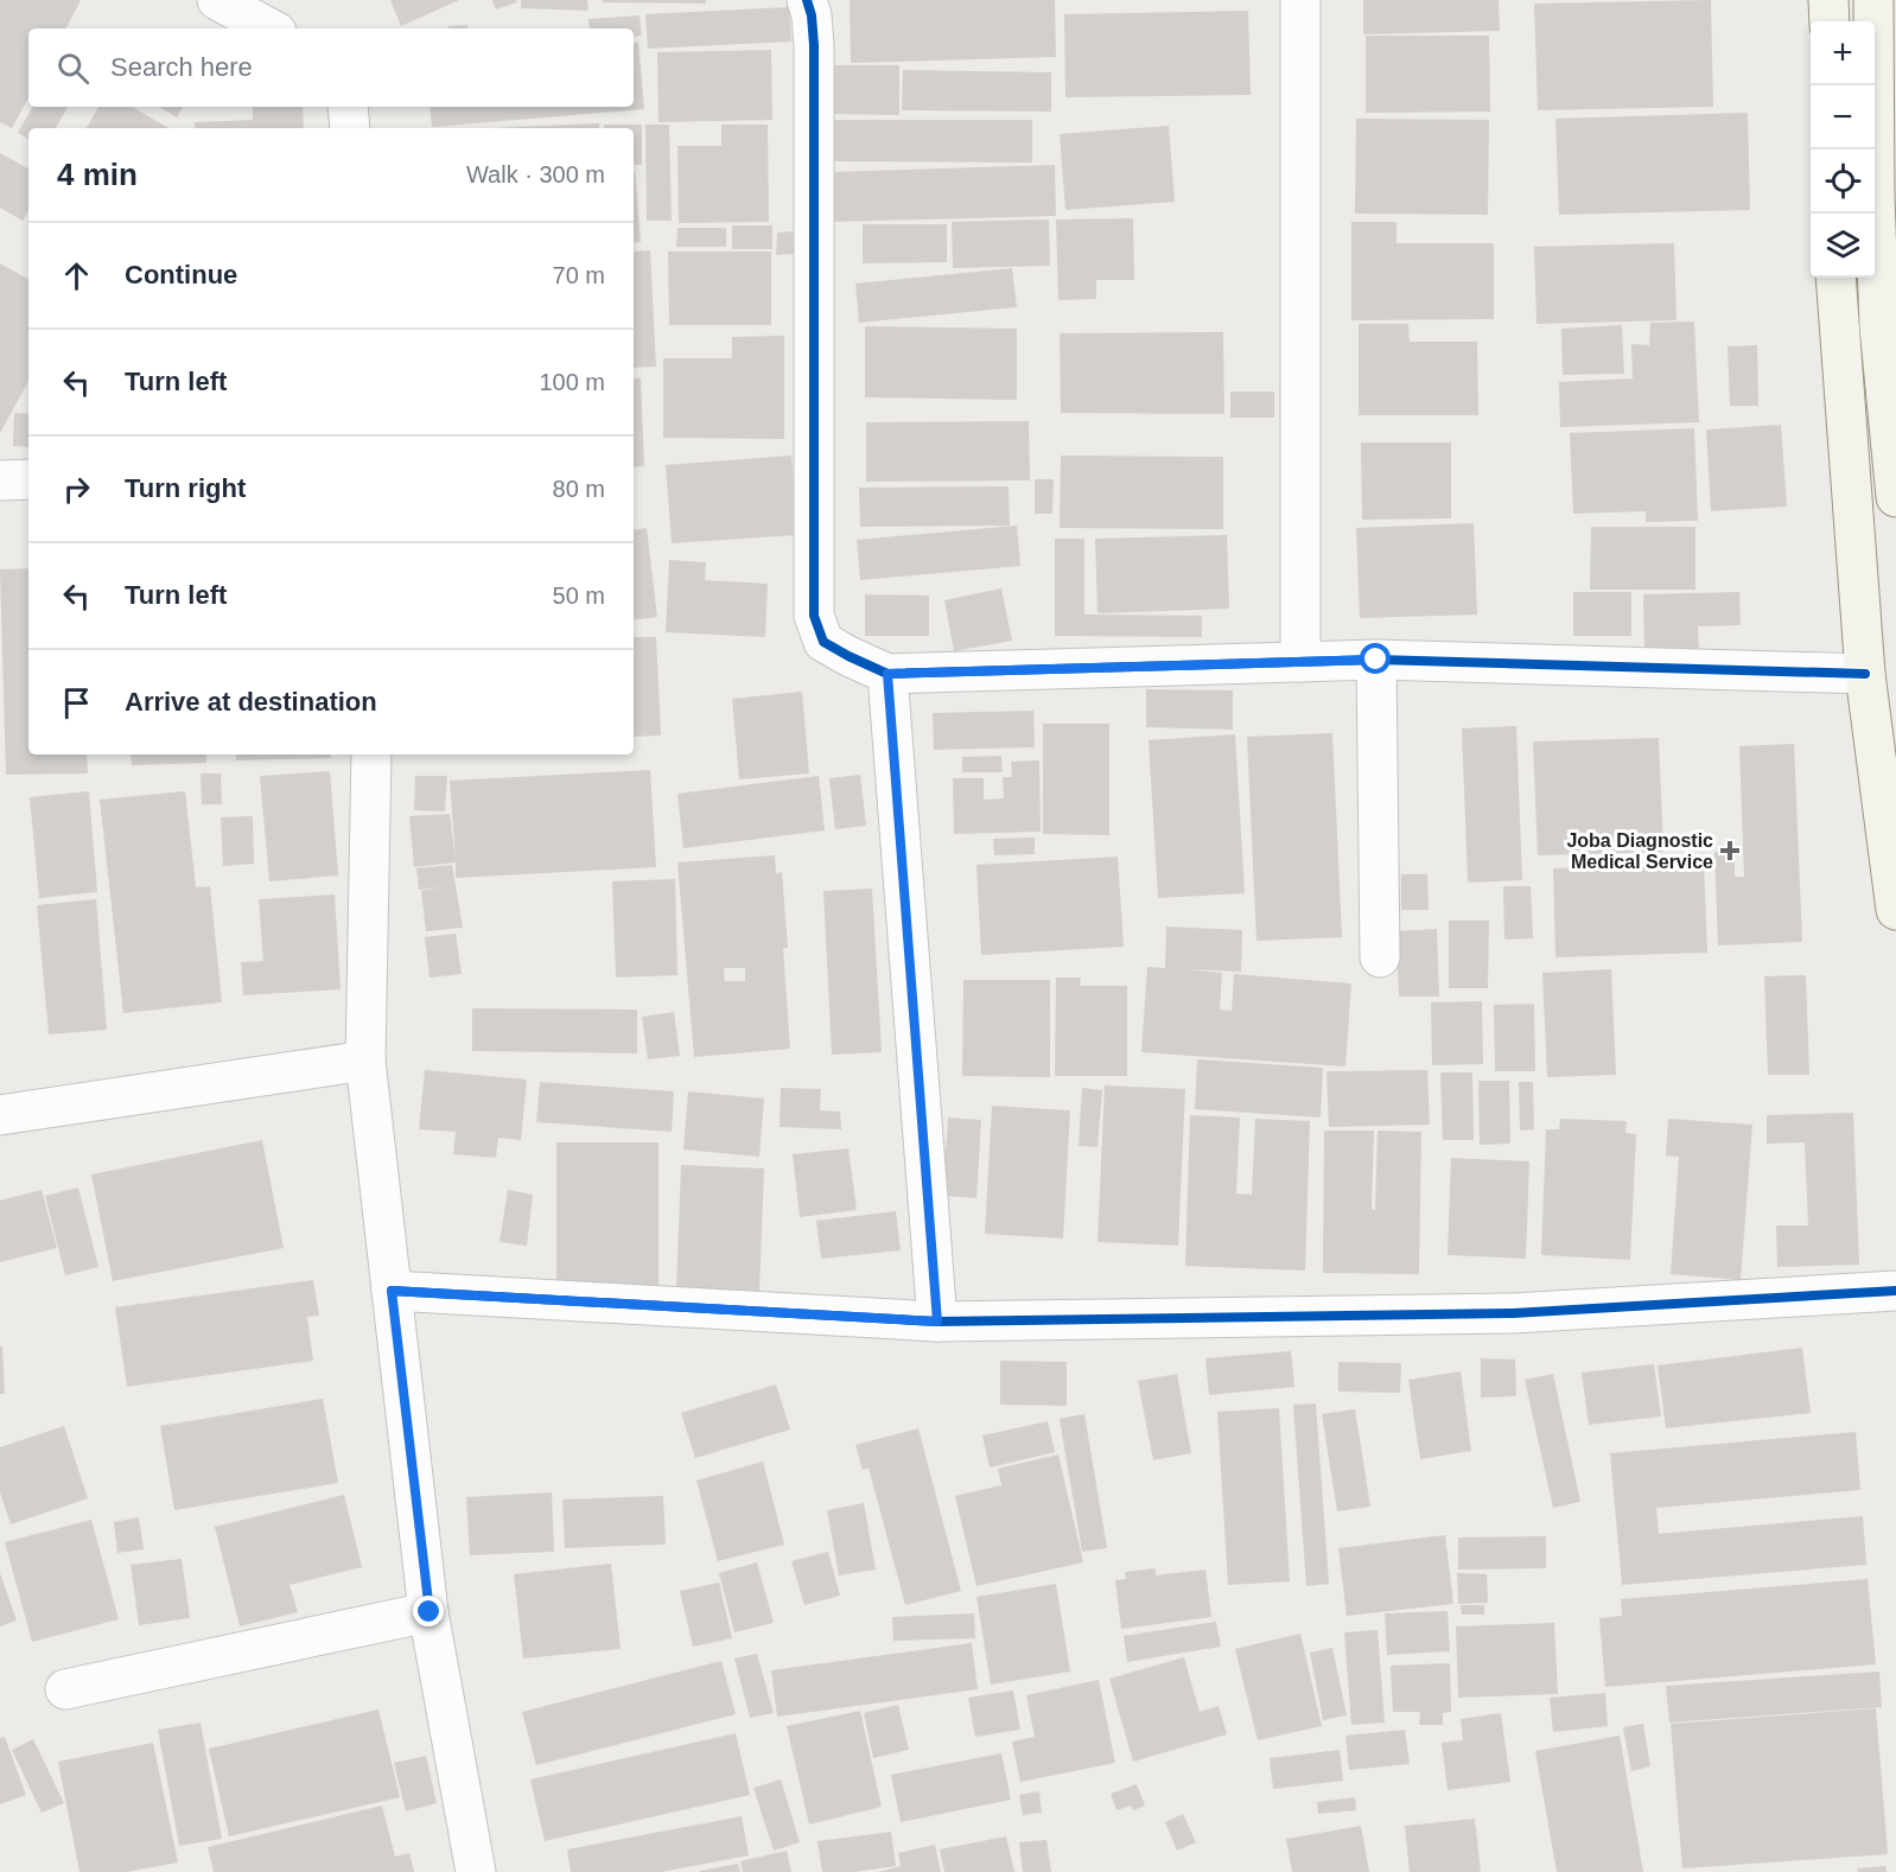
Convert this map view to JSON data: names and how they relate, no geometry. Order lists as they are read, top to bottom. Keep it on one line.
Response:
{"places":{"health":["Joba Diagnostic Medical Service"]},"page":{"map_buttons":["+","−"],"search":"Search here","heading":["4 min","Walk · 300 m"],"list":[["Continue","70 m"],["Turn left","100 m"],["Turn right","80 m"],["Turn left","50 m"],"Arrive at destination"]}}
